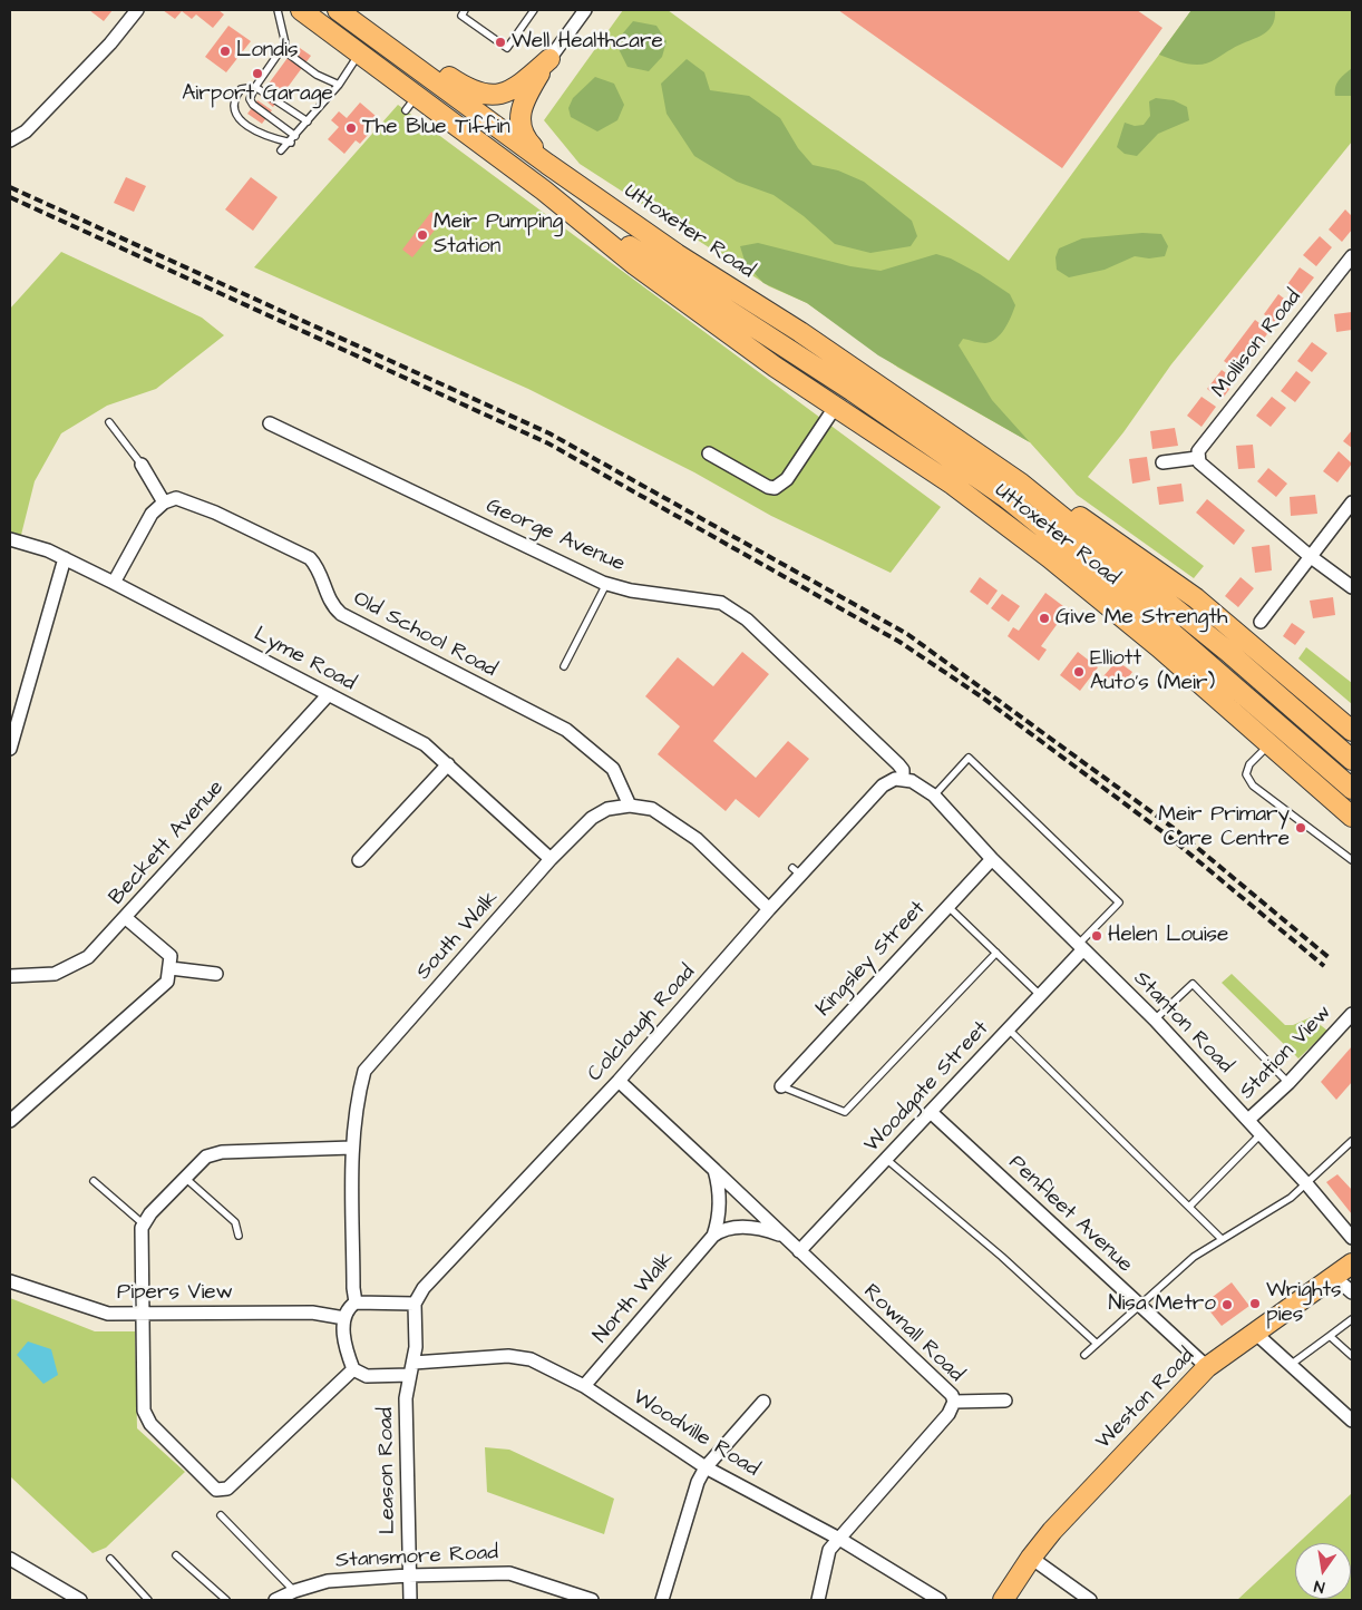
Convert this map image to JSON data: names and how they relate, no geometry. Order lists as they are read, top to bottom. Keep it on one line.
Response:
{"streets":{"highway":["Uttoxeter Road","Weston Road"],"street":["Mollison Road","George Avenue","Old School Road","Lyme Road","Beckett Avenue","South Walk","Kingsley Street","Stanton Road","Colclough Road","Station View","Woodgate Street","Penfleet Avenue","Pipers View","North Walk","Rownall Road","Woodville Road","Leason Road","Stansmore Road"]},"crossings":[["George Avenue","Stanton Road"],["George Avenue","Colclough Road"],["Old School Road","South Walk"],["Lyme Road","Beckett Avenue"],["Lyme Road","South Walk"],["South Walk","Colclough Road"],["South Walk","Pipers View"],["South Walk","Woodville Road"],["South Walk","Leason Road"],["Kingsley Street","Stanton Road"],["Stanton Road","Colclough Road"],["Stanton Road","Station View"],["Stanton Road","Woodgate Street"],["Colclough Road","Pipers View"],["Colclough Road","Woodville Road"],["Colclough Road","Leason Road"],["Woodgate Street","Penfleet Avenue"],["Woodgate Street","Rownall Road"],["Penfleet Avenue","Weston Road"],["Pipers View","Woodville Road"],["Pipers View","Leason Road"],["North Walk","Rownall Road"],["North Walk","Woodville Road"],["Rownall Road","Woodville Road"],["Woodville Road","Leason Road"],["Leason Road","Stansmore Road"]],"places":["Well Healthcare","Londis","Airport Garage","The Blue Tiffin","Meir Pumping Station","Give Me Strength","Elliott Auto's (Meir)","Meir Primary Care Centre","Helen Louise","Wrights pies","Nisa Metro"],"north":"bottom"}
